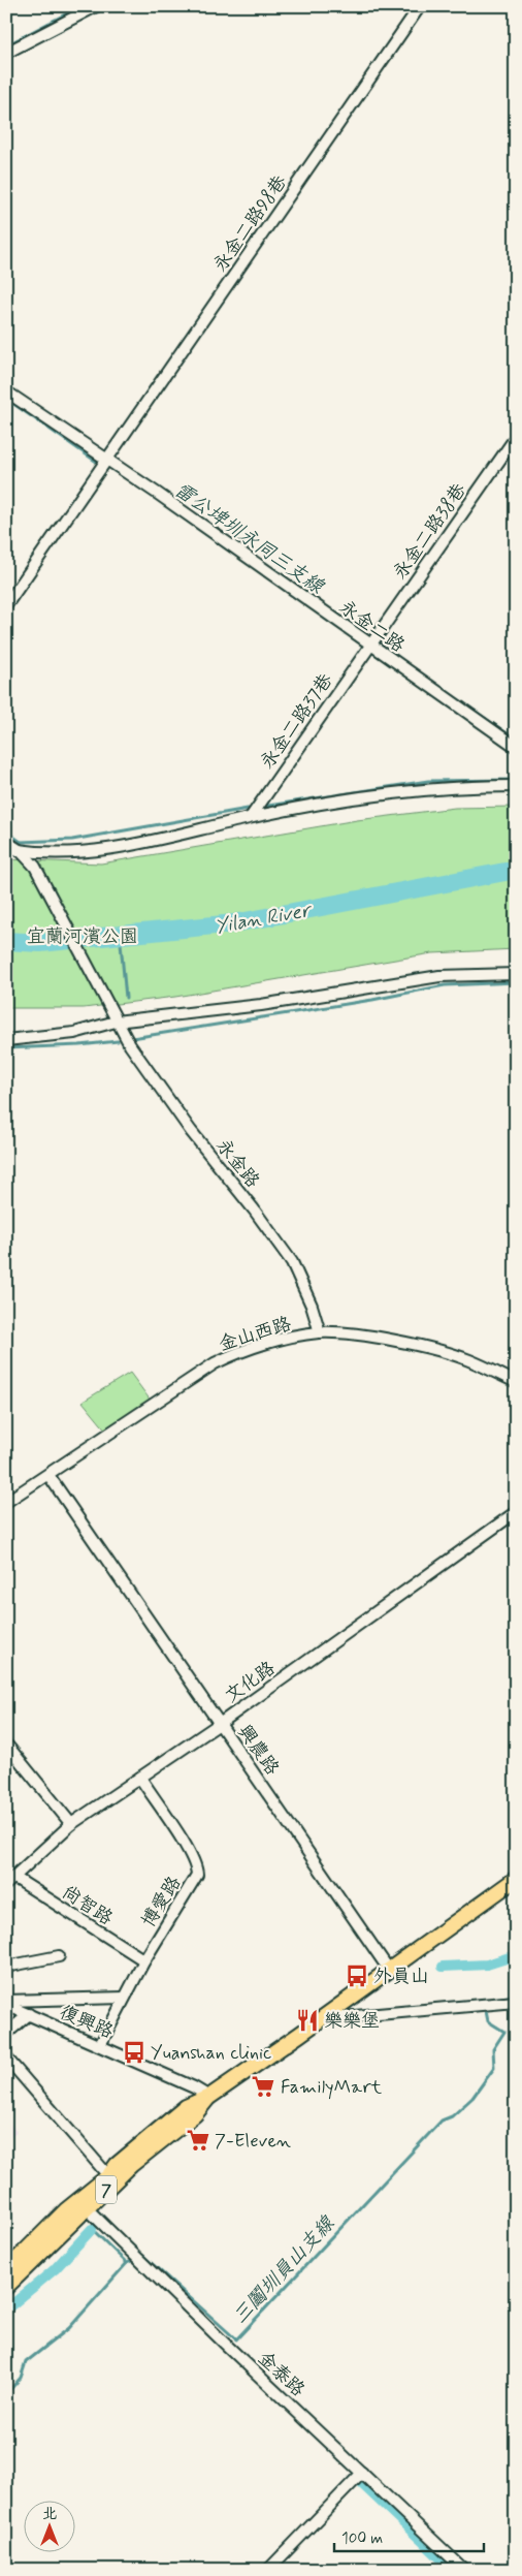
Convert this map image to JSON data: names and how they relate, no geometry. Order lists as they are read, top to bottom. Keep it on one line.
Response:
{"streets":{"main road":["7"],"street":["永金二路98巷","永金二路38巷","永金二路","永金二路37巷","永金路","金山西路","文化路","興農路","博愛路","尚智路","復興路","金泰路"]},"crossings":[["永金二路98巷","永金二路"],["永金二路38巷","永金二路"],["永金二路38巷","永金二路37巷"],["永金二路","永金二路37巷"],["永金路","金山西路"],["金山西路","興農路"],["文化路","興農路"],["文化路","博愛路"],["文化路","尚智路"],["興農路","7"],["博愛路","尚智路"],["博愛路","復興路"],["復興路","7"],["7","金泰路"]],"water":["雷公埤圳永同三支線","Yilan River","三鬮圳員山支線"],"parks":["宜蘭河濱公園"],"places":{"bus stop":["外員山","Yuanshan clinic"],"restaurant":["樂樂堡"],"supermarket":["FamilyMart","7-Eleven"]},"scale_bar":"100 m","north":"top"}
